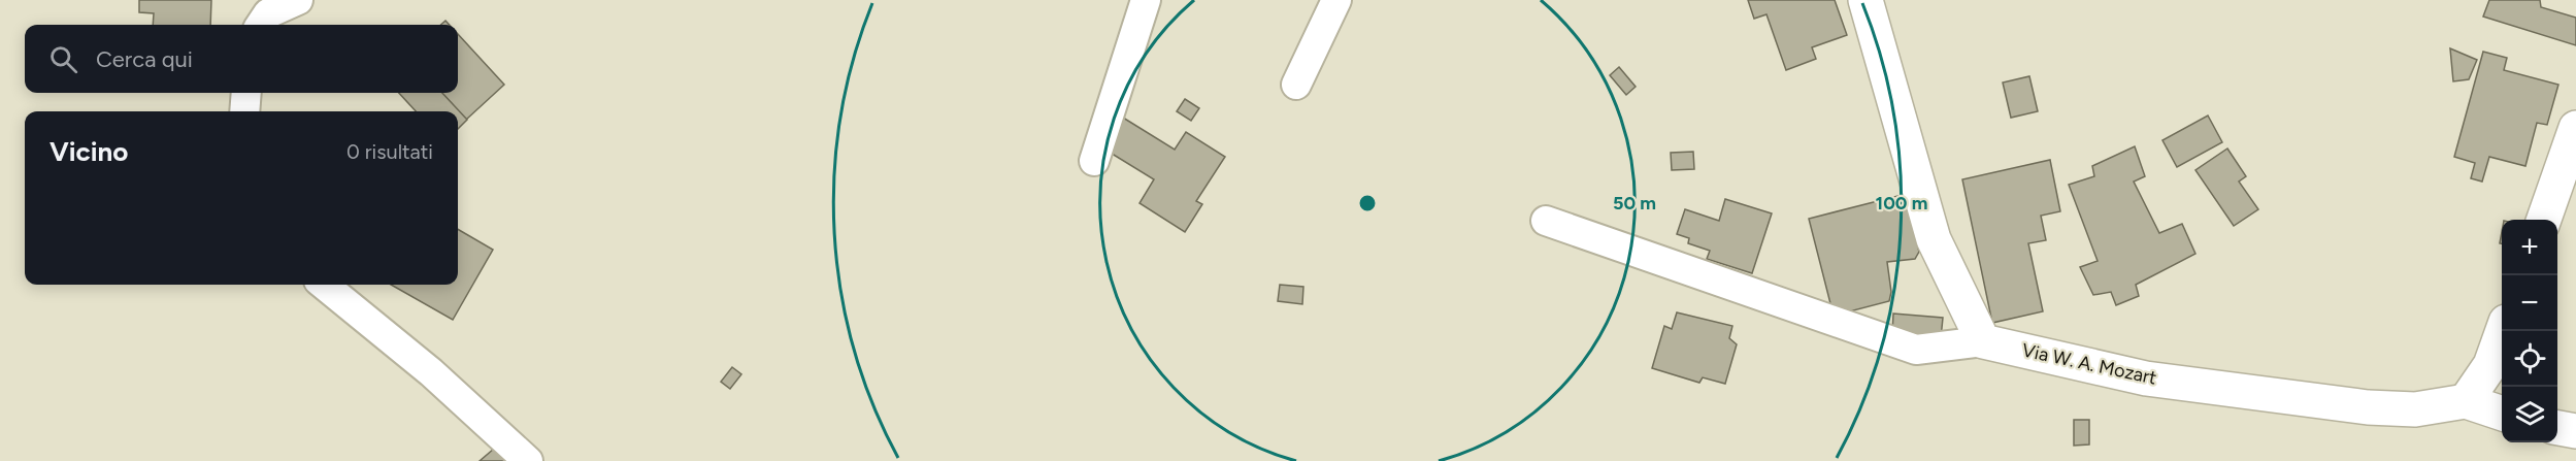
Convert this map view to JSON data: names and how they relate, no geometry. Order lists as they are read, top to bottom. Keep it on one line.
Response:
{"streets":{"street":["Via W. A. Mozart"]},"page":{"search":"Cerca qui","heading":["Vicino","0 risultati"],"map_buttons":["+","−"]},"rings":["50 m","100 m"]}
